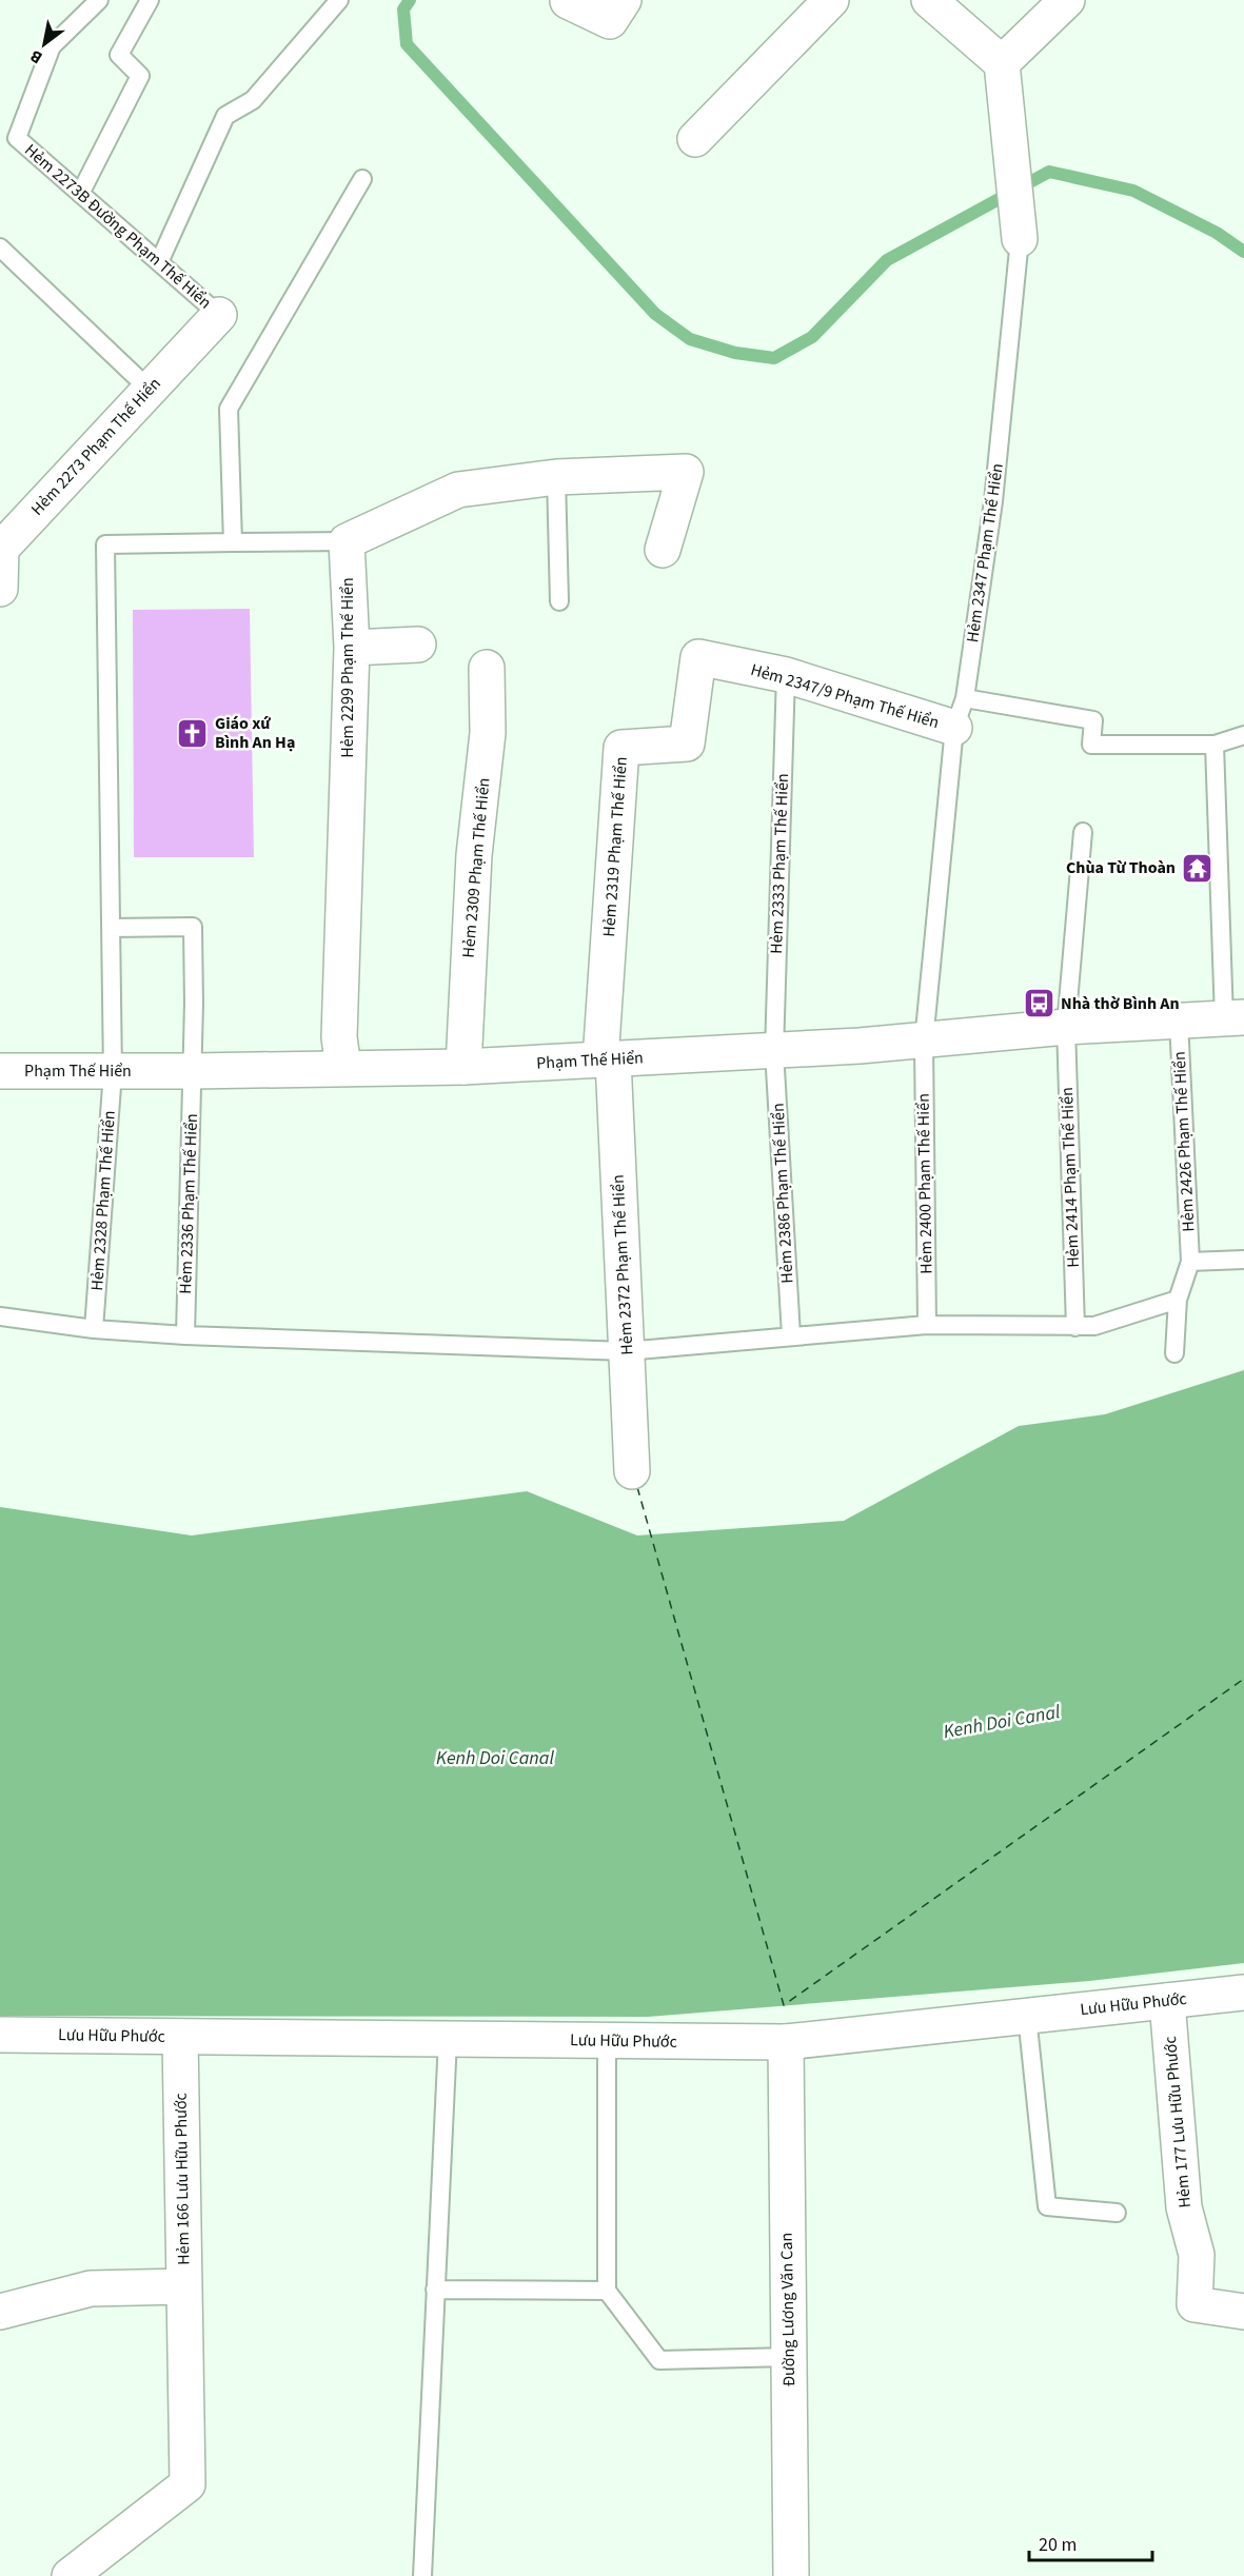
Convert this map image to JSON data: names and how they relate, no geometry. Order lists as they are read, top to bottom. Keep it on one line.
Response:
{"streets":{"street":["Hẻm 2273 Phạm Thế Hiển","Hẻm 2347 Phạm Thế Hiển","Hẻm 2299 Phạm Thế Hiển","Hẻm 2347/9 Phạm Thế Hiển","Hẻm 2319 Phạm Thế Hiển","Hẻm 2309 Phạm Thế Hiển","Phạm Thế Hiển","Hẻm 2372 Phạm Thế Hiển","Lưu Hữu Phước","Hẻm 177 Lưu Hữu Phước","Hẻm 166 Lưu Hữu Phước","Đường Lương Văn Can"],"lane":["Hẻm 2273B Đường Phạm Thế Hiển","Hẻm 2333 Phạm Thế Hiển","Hẻm 2426 Phạm Thế Hiển","Hẻm 2414 Phạm Thế Hiển","Hẻm 2400 Phạm Thế Hiển","Hẻm 2386 Phạm Thế Hiển","Hẻm 2328 Phạm Thế Hiển","Hẻm 2336 Phạm Thế Hiển"]},"crossings":[["Hẻm 2273B Đường Phạm Thế Hiển","Hẻm 2273 Phạm Thế Hiển"],["Hẻm 2347 Phạm Thế Hiển","Hẻm 2347/9 Phạm Thế Hiển"],["Hẻm 2347 Phạm Thế Hiển","Phạm Thế Hiển"],["Hẻm 2347 Phạm Thế Hiển","Hẻm 2400 Phạm Thế Hiển"],["Hẻm 2299 Phạm Thế Hiển","Phạm Thế Hiển"],["Hẻm 2347/9 Phạm Thế Hiển","Hẻm 2319 Phạm Thế Hiển"],["Hẻm 2347/9 Phạm Thế Hiển","Hẻm 2333 Phạm Thế Hiển"],["Hẻm 2319 Phạm Thế Hiển","Phạm Thế Hiển"],["Hẻm 2319 Phạm Thế Hiển","Hẻm 2372 Phạm Thế Hiển"],["Hẻm 2333 Phạm Thế Hiển","Phạm Thế Hiển"],["Hẻm 2333 Phạm Thế Hiển","Hẻm 2386 Phạm Thế Hiển"],["Hẻm 2309 Phạm Thế Hiển","Phạm Thế Hiển"],["Phạm Thế Hiển","Hẻm 2426 Phạm Thế Hiển"],["Phạm Thế Hiển","Hẻm 2414 Phạm Thế Hiển"],["Phạm Thế Hiển","Hẻm 2400 Phạm Thế Hiển"],["Phạm Thế Hiển","Hẻm 2386 Phạm Thế Hiển"],["Phạm Thế Hiển","Hẻm 2328 Phạm Thế Hiển"],["Phạm Thế Hiển","Hẻm 2336 Phạm Thế Hiển"],["Phạm Thế Hiển","Hẻm 2372 Phạm Thế Hiển"],["Hẻm 2328 Phạm Thế Hiển","Hẻm 2336 Phạm Thế Hiển"],["Lưu Hữu Phước","Hẻm 177 Lưu Hữu Phước"],["Lưu Hữu Phước","Hẻm 166 Lưu Hữu Phước"],["Lưu Hữu Phước","Đường Lương Văn Can"]],"water":["Kenh Doi Canal"],"places":{"church":["Giáo xứ Bình An Hạ"],"temple":["Chùa Từ Thoàn"],"bus stop":["Nhà thờ Bình An"]},"scale_bar":"20 m","north":"bottom left"}
